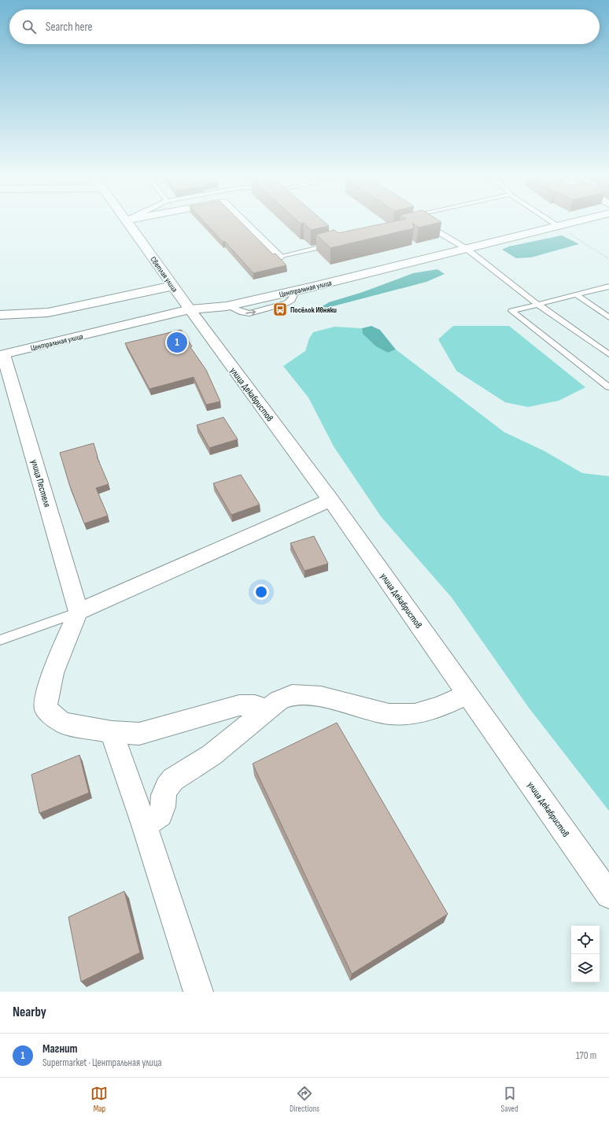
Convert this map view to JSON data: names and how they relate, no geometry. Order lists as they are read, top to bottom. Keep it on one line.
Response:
{"streets":{"street":["Светлая улица","Центральная улица","улица Декабристов","улица Пестеля"]},"crossings":[["Светлая улица","Центральная улица"],["Светлая улица","улица Декабристов"],["Центральная улица","улица Декабристов"],["Центральная улица","улица Пестеля"]],"places":{"bus stop":["Посёлок Ивняки"]},"page":{"search":"Search here","pins":"1","heading":"Nearby","list":[{"mark":"1","name":"Магнит","note":"Supermarket · Центральная улица","value":"170 m"}],"nav":["Map","Directions","Saved"]}}
